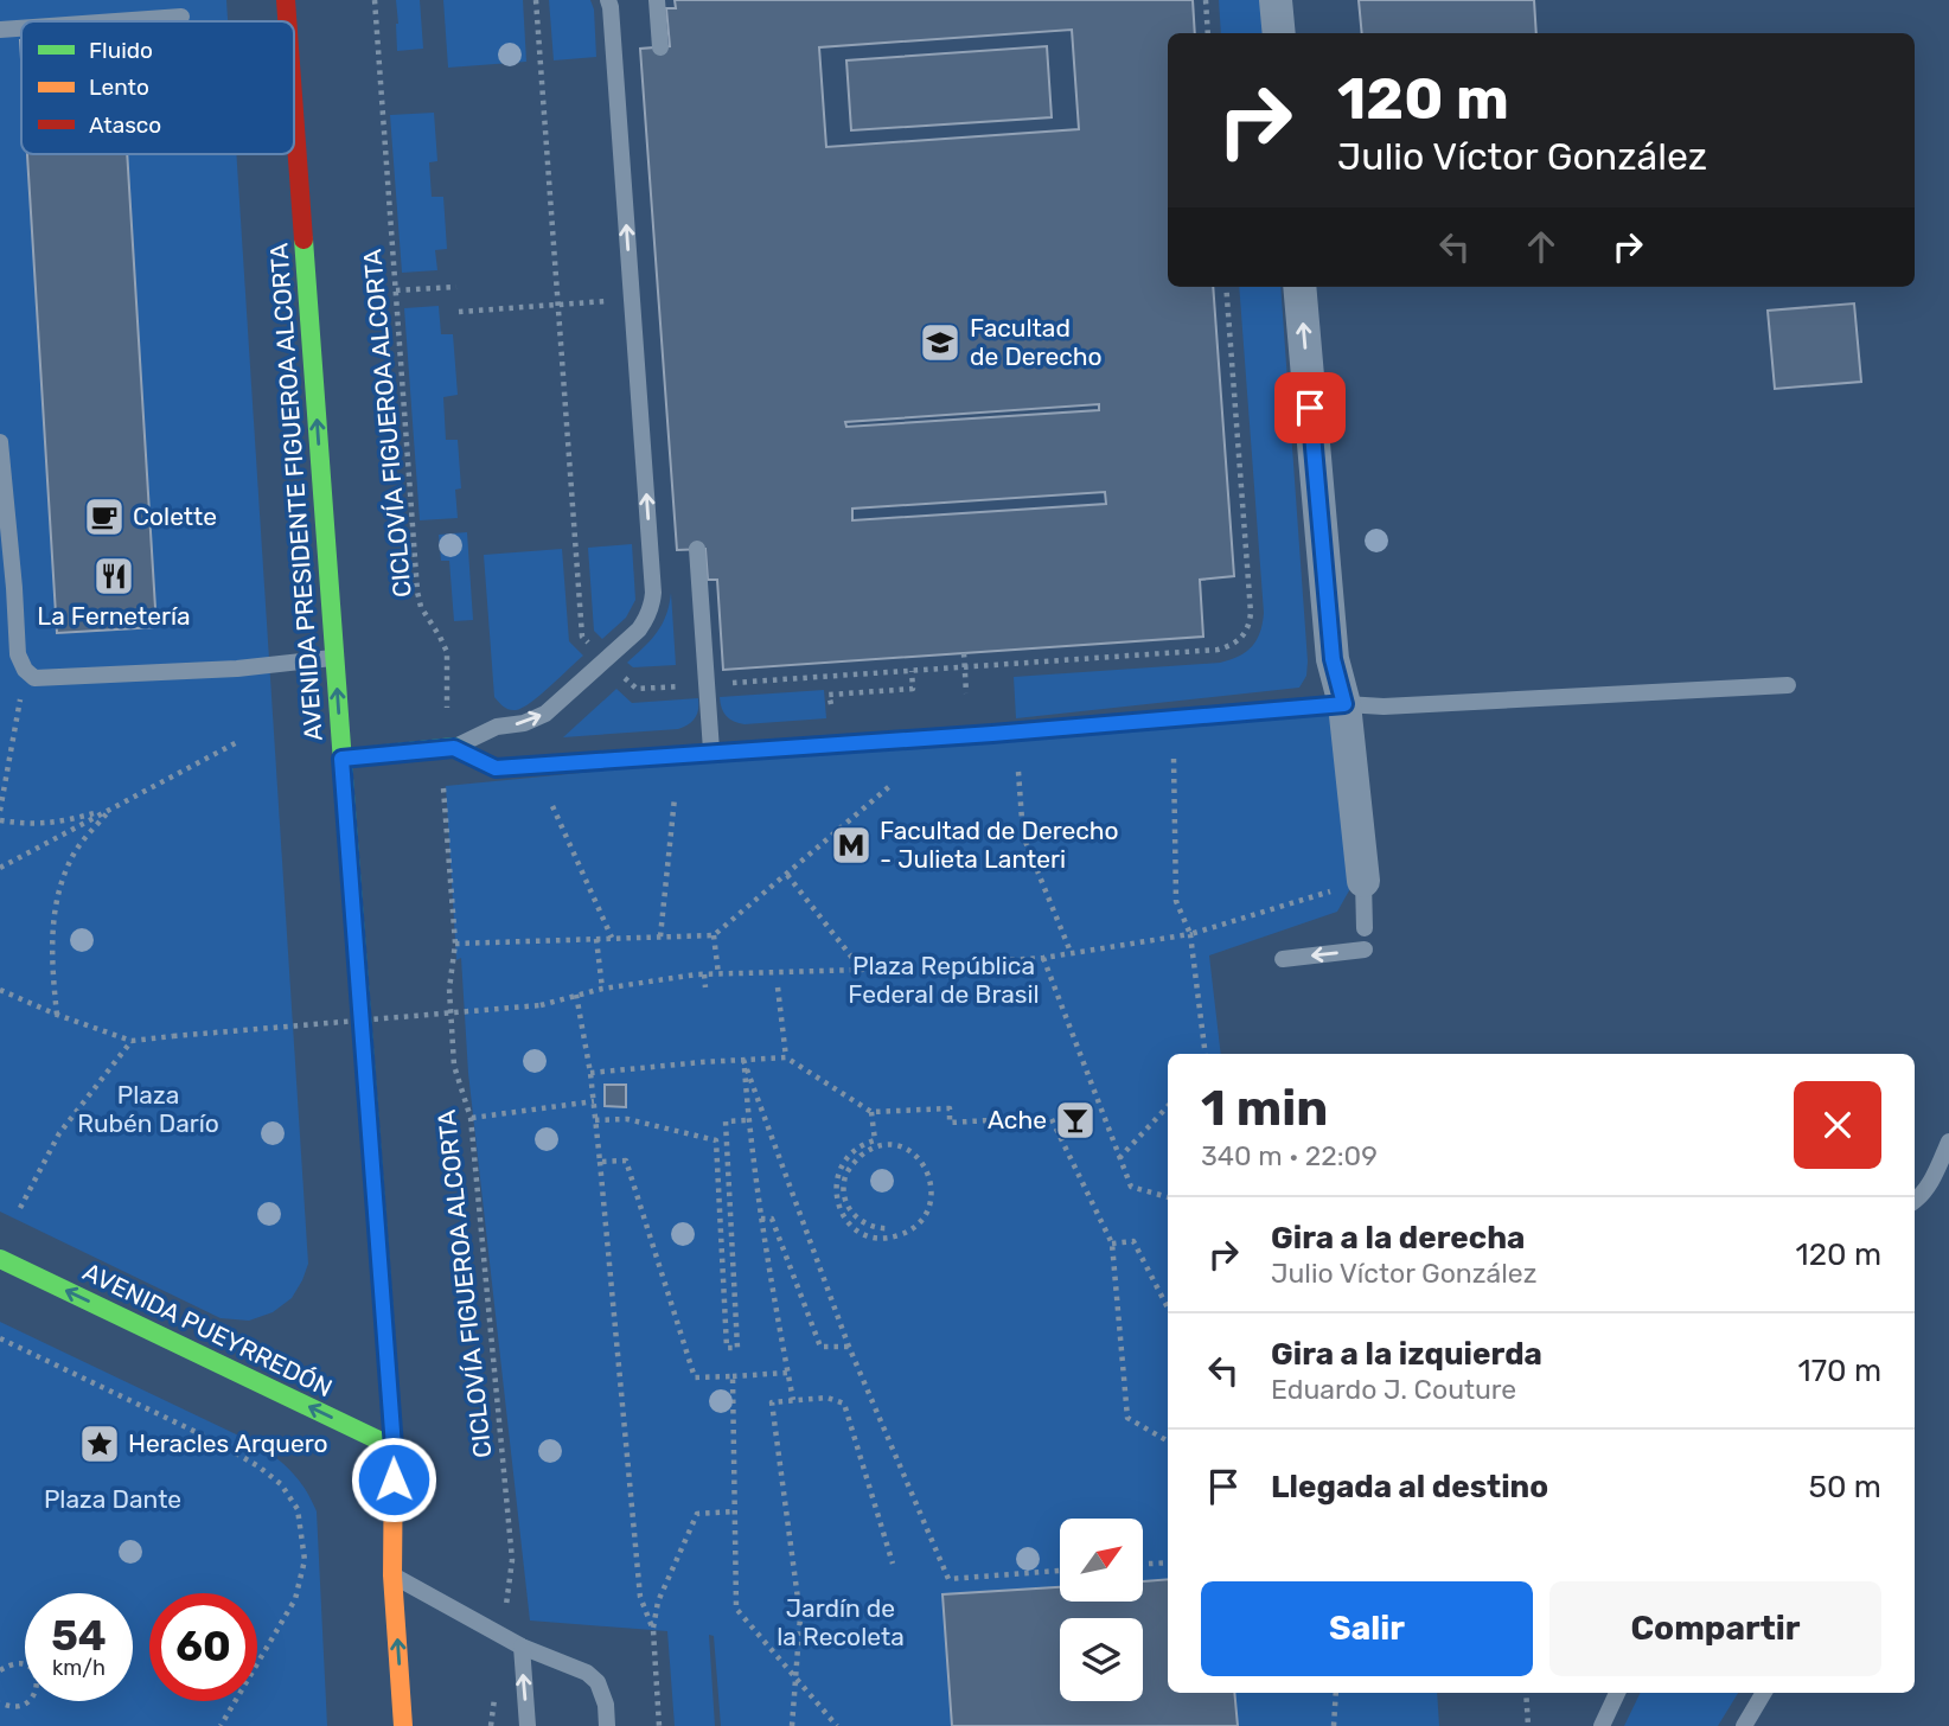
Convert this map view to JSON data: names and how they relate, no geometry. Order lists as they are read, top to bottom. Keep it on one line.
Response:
{"streets":{"main road":["AVENIDA PRESIDENTE FIGUEROA ALCORTA","AVENIDA PUEYRREDÓN"],"path":["CICLOVÍA FIGUEROA ALCORTA"]},"crossings":[["AVENIDA PRESIDENTE FIGUEROA ALCORTA","AVENIDA PUEYRREDÓN"]],"one_way":["AVENIDA PRESIDENTE FIGUEROA ALCORTA","AVENIDA PUEYRREDÓN"],"parks":["Plaza República Federal de Brasil","Plaza Rubén Darío","Plaza Dante","Jardín de la Recoleta"],"places":{"school or university":["Facultad de Derecho"],"cafe":["Colette"],"restaurant":["La Fernetería"],"metro station":["Facultad de Derecho - Julieta Lanteri"],"bar":["Ache"],"place":["Heracles Arquero"]},"legend":["Fluido","Lento","Atasco"],"north":"top right","page":{"turn":["120 m","Julio Víctor González"],"heading":["1 min","340 m · 22:09"],"list":[{"name":"Gira a la derecha","note":"Julio Víctor González","value":"120 m"},{"name":"Gira a la izquierda","note":"Eduardo J. Couture","value":"170 m"},{"name":"Llegada al destino","value":"50 m"}],"buttons":["Salir","Compartir"],"speed":"54 km/h","limit":"60"}}
